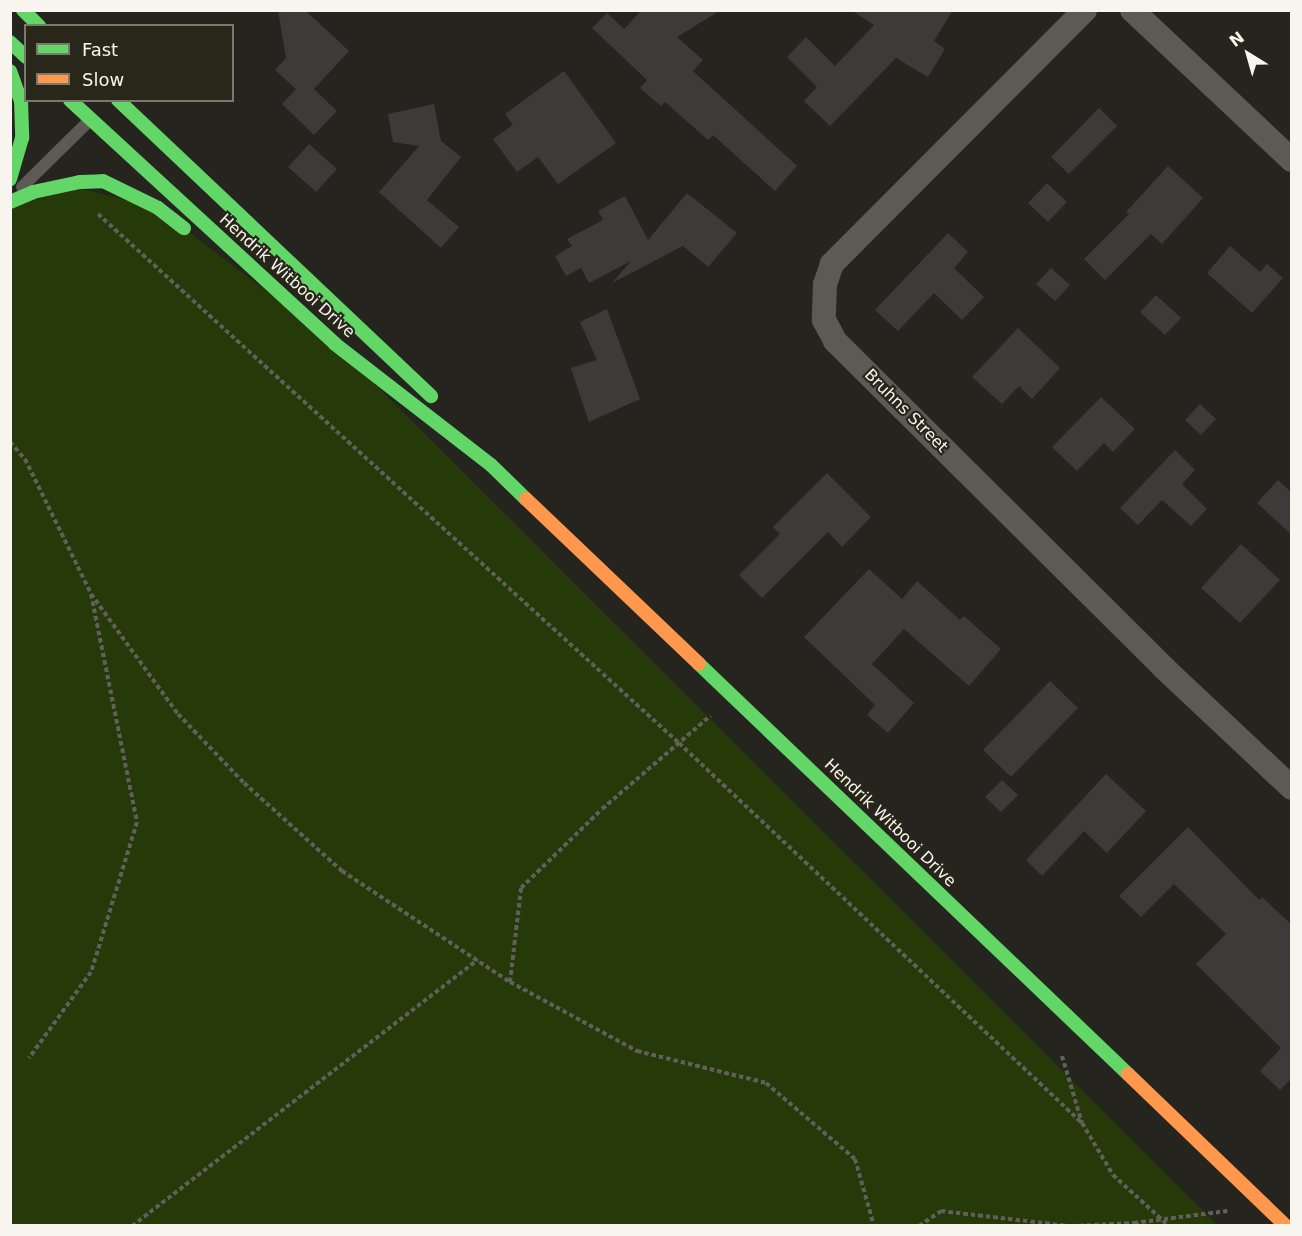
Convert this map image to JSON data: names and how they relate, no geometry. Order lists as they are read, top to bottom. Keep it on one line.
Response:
{"streets":{"main road":["Hendrik Witbooi Drive"],"street":["Bruhns Street"]},"legend":["Fast","Slow"],"north":"top left"}
